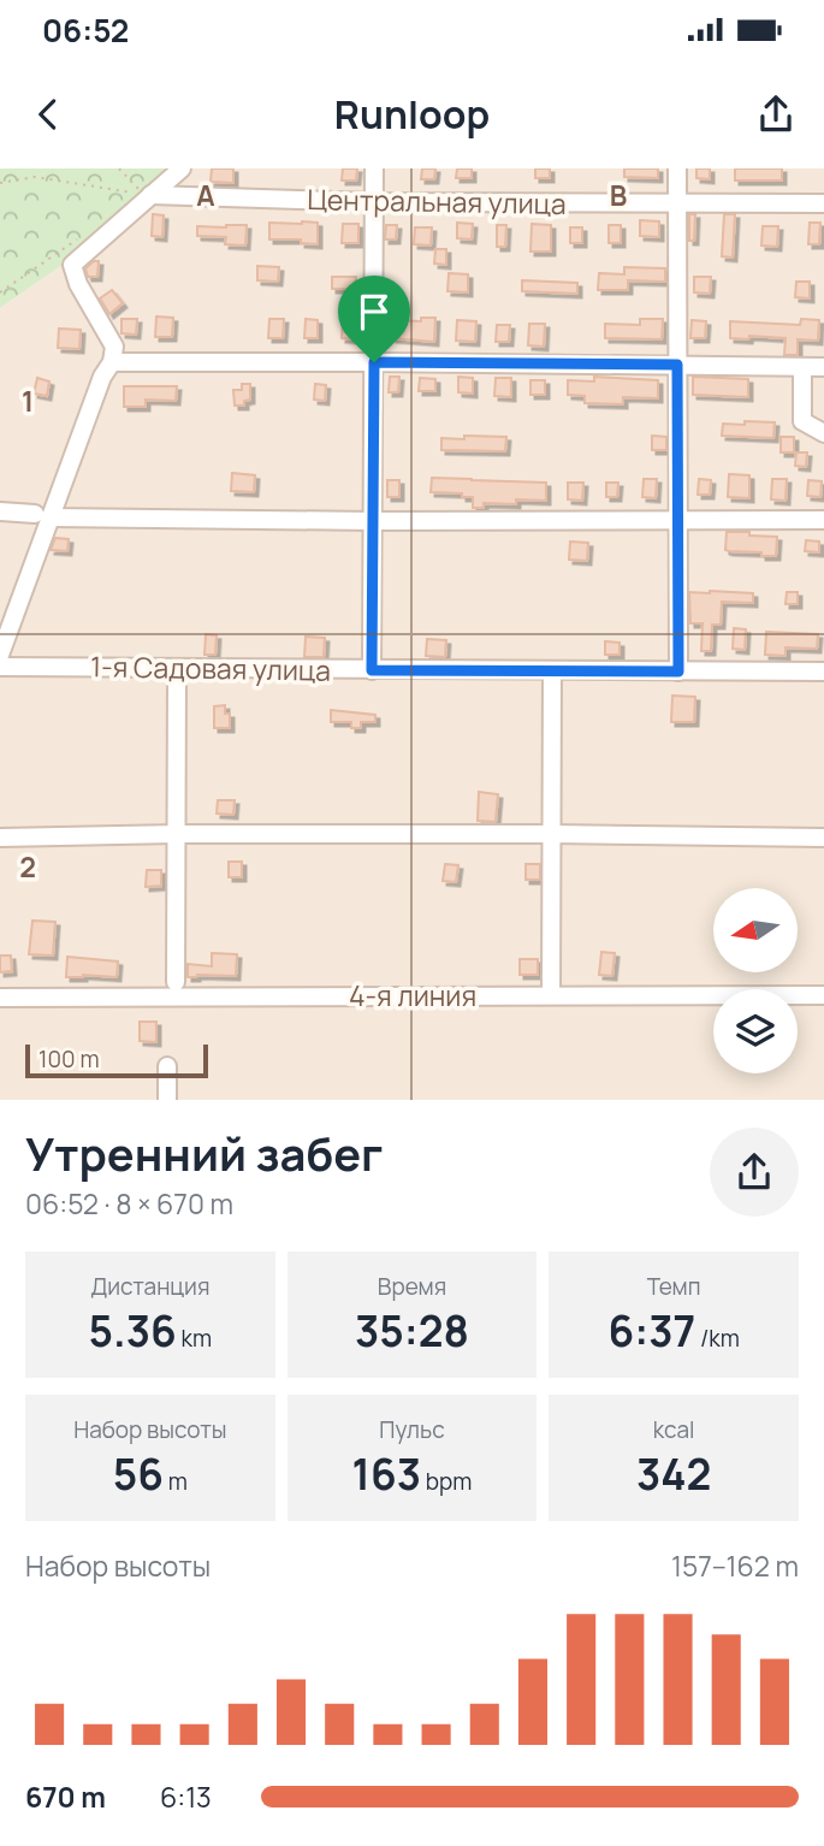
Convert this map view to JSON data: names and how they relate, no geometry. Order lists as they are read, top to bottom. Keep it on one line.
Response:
{"streets":{"street":["Центральная улица","1-я Садовая улица","4-я линия"]},"scale_bar":"100 m","north":"left","page":{"status":"06:52","header":"Runloop","scale":"100 m","heading":["Утренний забег","06:52 · 8 × 670 m"],"stats":[["Дистанция","5.36 km"],["Время","35:28"],["Темп","6:37 /km"],["Набор высоты","56 m"],["Пульс","163 bpm"],["kcal","342"]],"chart":["Набор высоты","157–162 m"],"list":[{"name":"670 m","note":"6:13"}]},"grid":{"columns":["A","B"],"rows":["1","2"]}}
